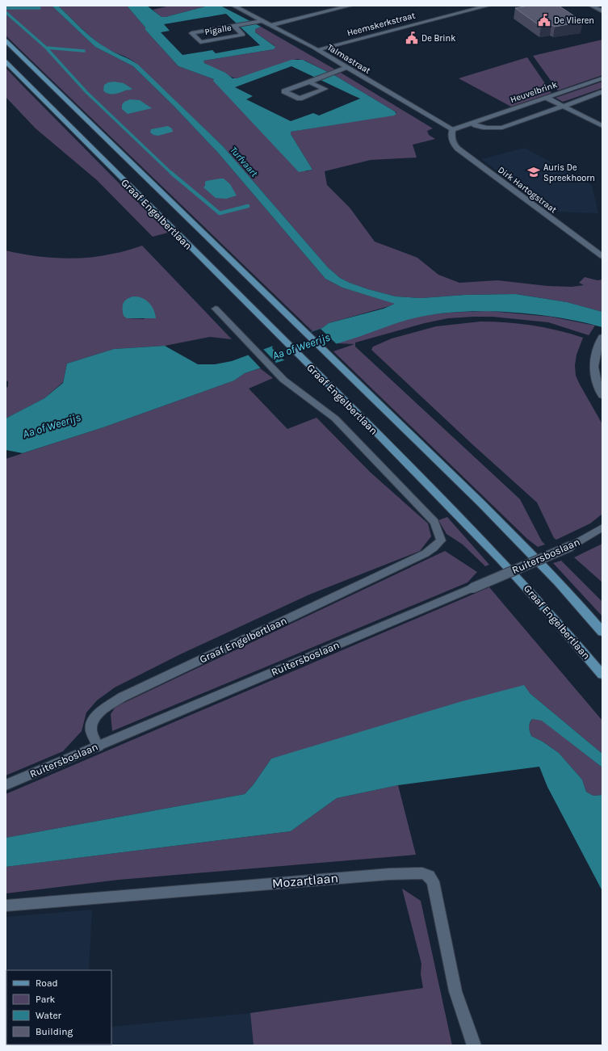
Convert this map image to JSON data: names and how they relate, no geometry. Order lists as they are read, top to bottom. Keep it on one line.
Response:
{"streets":{"main road":["Graaf Engelbertlaan"],"street":["Heemskerkstraat","Pigalle","Talmastraat","Heuvelbrink","Dirk Hartogstraat","Ruitersboslaan","Mozartlaan"]},"crossings":[["Heemskerkstraat","Talmastraat"],["Pigalle","Talmastraat"],["Talmastraat","Heuvelbrink"],["Talmastraat","Dirk Hartogstraat"],["Heuvelbrink","Dirk Hartogstraat"],["Graaf Engelbertlaan","Ruitersboslaan"]],"water":["Turfvaart","Aa of Weerijs"],"places":{"public building":["De Vlieren","De Brink"],"school or university":["Auris De Spreekhoorn"]},"legend":["Road","Park","Water","Building"]}
